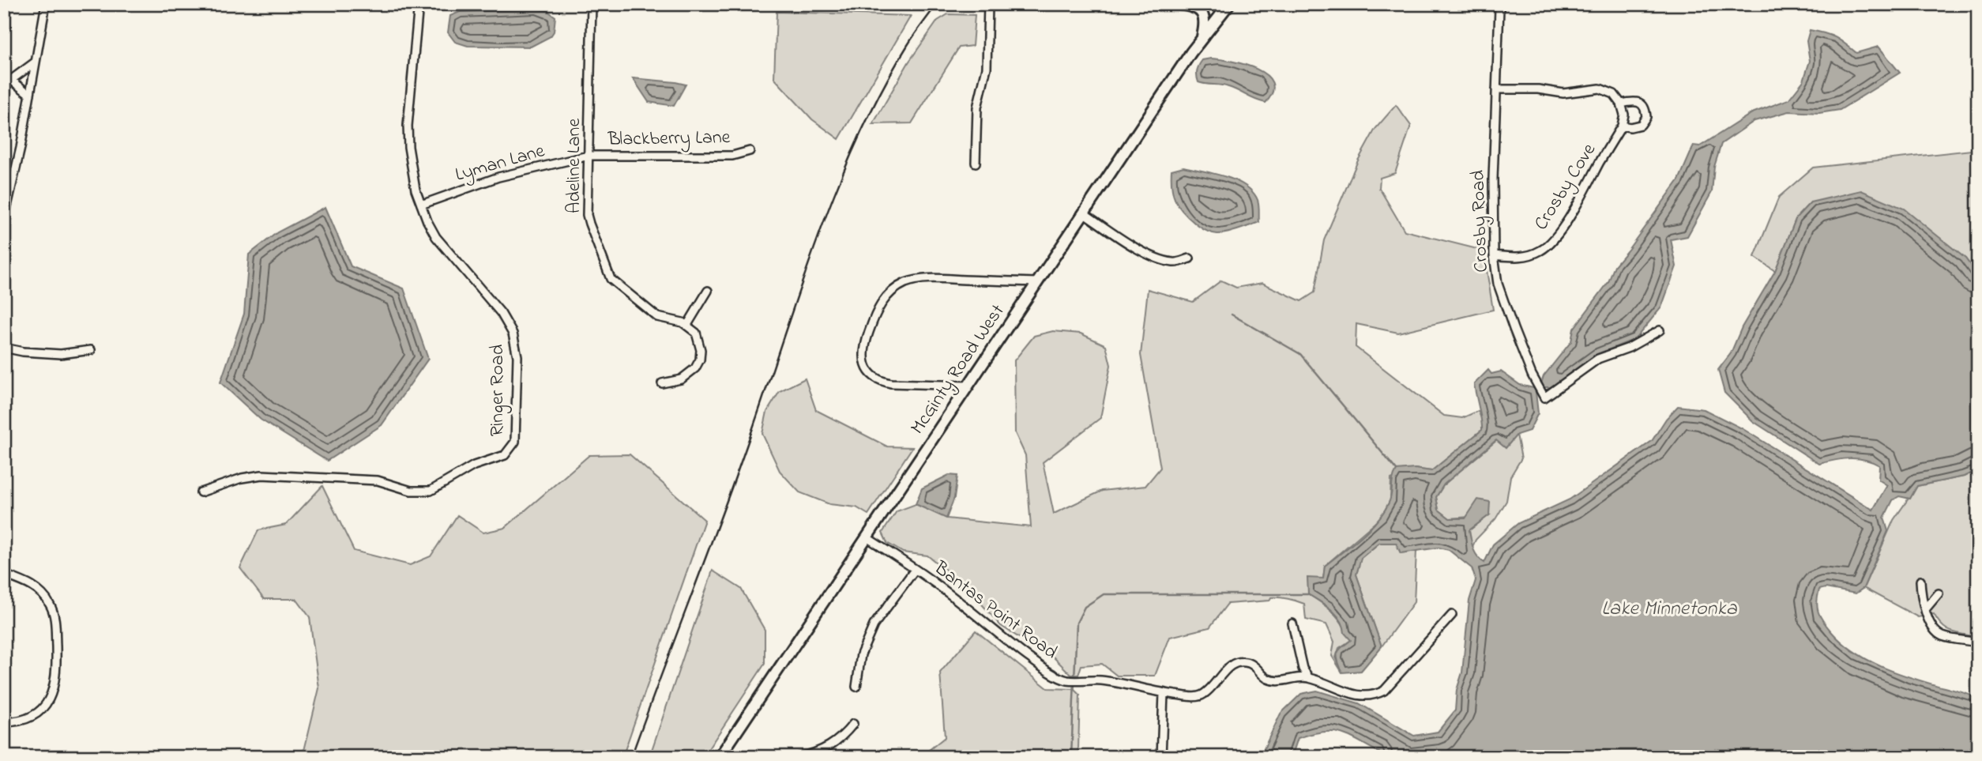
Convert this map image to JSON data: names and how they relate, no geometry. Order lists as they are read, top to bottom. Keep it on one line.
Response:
{"streets":{"main road":["McGinty Road West"],"street":["Blackberry Lane","Lyman Lane","Adeline Lane","Crosby Cove","Crosby Road","Ringer Road","Bantas Point Road"]},"crossings":[["Blackberry Lane","Lyman Lane"],["Blackberry Lane","Adeline Lane"],["Lyman Lane","Adeline Lane"],["Lyman Lane","Ringer Road"],["Crosby Cove","Crosby Road"],["McGinty Road West","Bantas Point Road"]],"water":["Lake Minnetonka"]}
